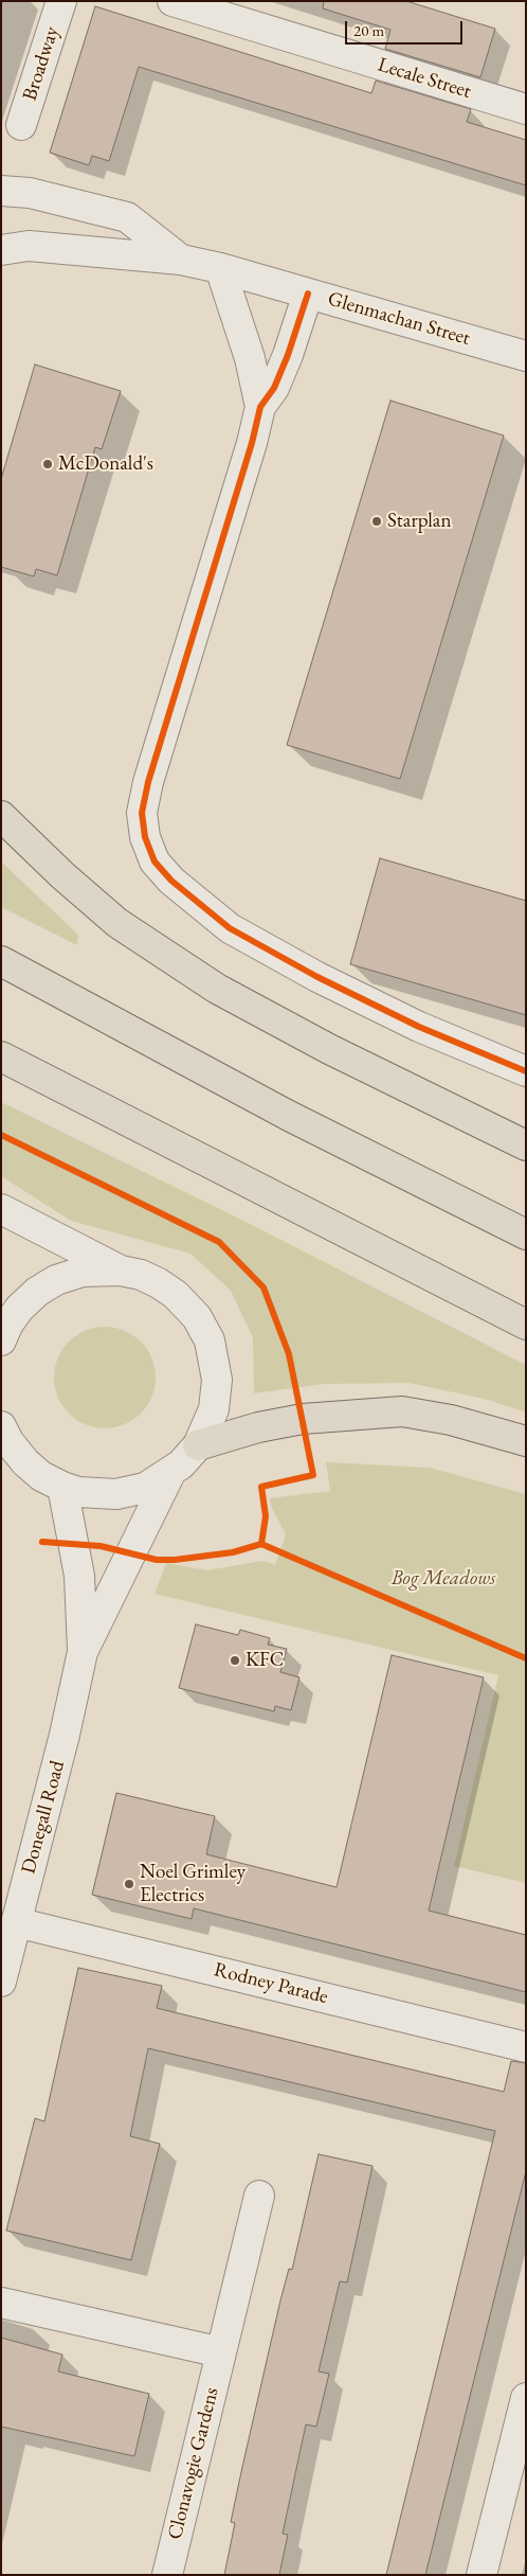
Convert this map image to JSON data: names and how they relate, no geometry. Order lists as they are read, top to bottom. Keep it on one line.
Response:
{"streets":{"street":["Broadway","Lecale Street","Glenmachan Street","Donegall Road","Rodney Parade","Clonavogie Gardens"]},"crossings":[["Donegall Road","Rodney Parade"]],"parks":["Bog Meadows"],"places":["McDonald's","Starplan","KFC","Noel Grimley Electrics"],"scale_bar":"20 m"}
